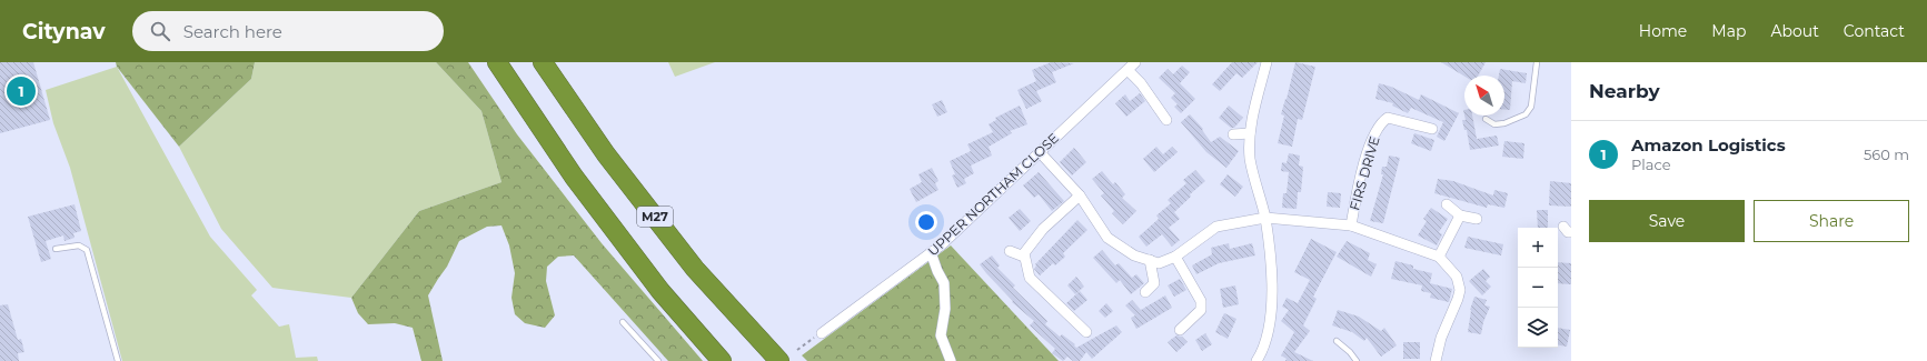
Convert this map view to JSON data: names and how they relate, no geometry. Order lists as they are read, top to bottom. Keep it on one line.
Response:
{"streets":{"highway":["M27"],"street":["FIRS DRIVE","UPPER NORTHAM CLOSE"]},"north":"top left","page":{"header":"Citynav","search":"Search here","nav":["Home","Map","About","Contact"],"heading":"Nearby","pins":"1","list":[{"mark":"1","name":"Amazon Logistics","note":"Place","value":"560 m"}],"buttons":["Save","Share"],"map_buttons":["+","−"]}}
